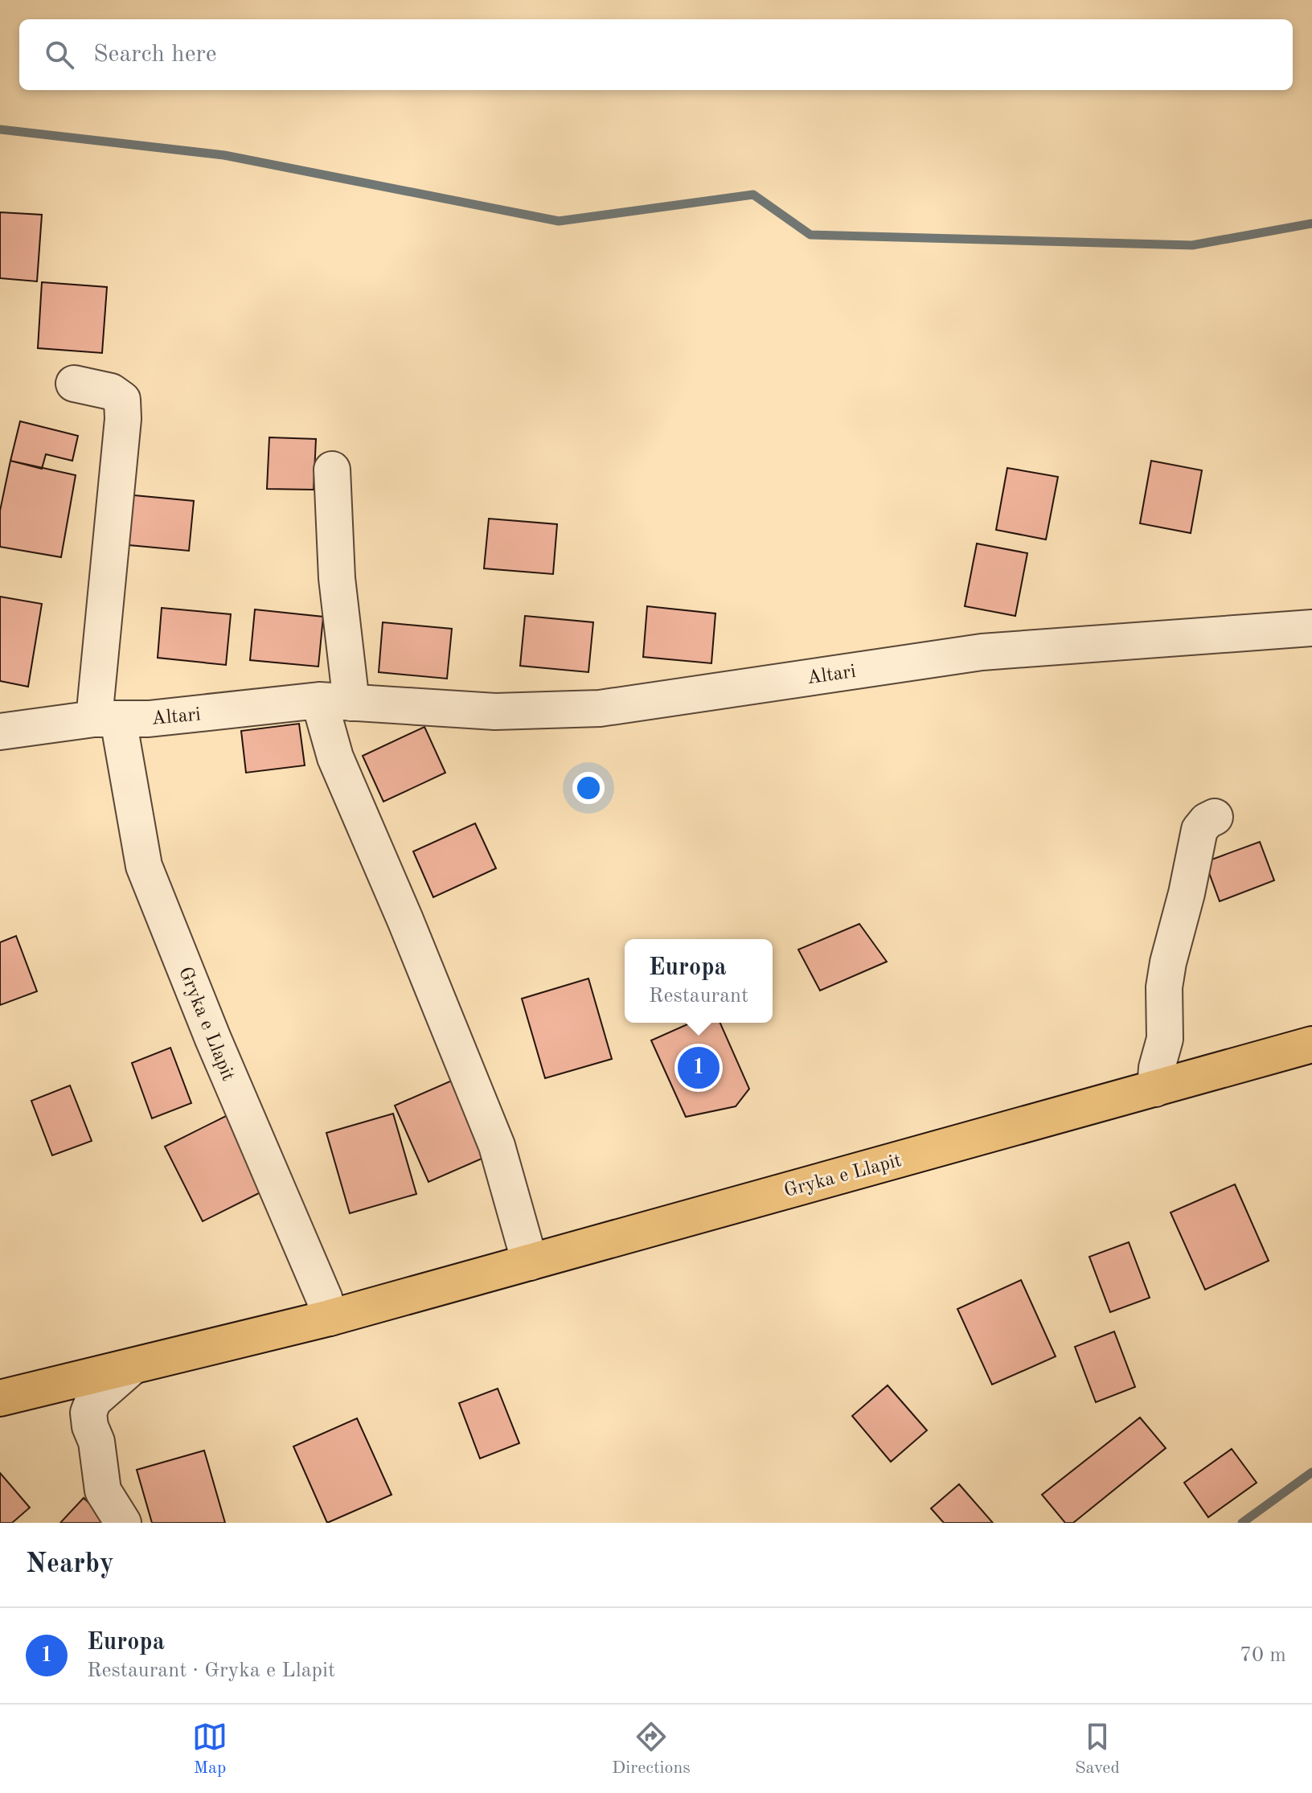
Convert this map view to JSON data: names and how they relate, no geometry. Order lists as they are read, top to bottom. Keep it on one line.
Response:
{"streets":{"main road":["Gryka e Llapit"],"street":["Altari"]},"crossings":[["Altari","Gryka e Llapit"]],"page":{"search":"Search here","popup":["Europa","Restaurant"],"pins":"1","heading":"Nearby","list":[{"mark":"1","name":"Europa","note":"Restaurant · Gryka e Llapit","value":"70 m"}],"nav":["Map","Directions","Saved"]}}
